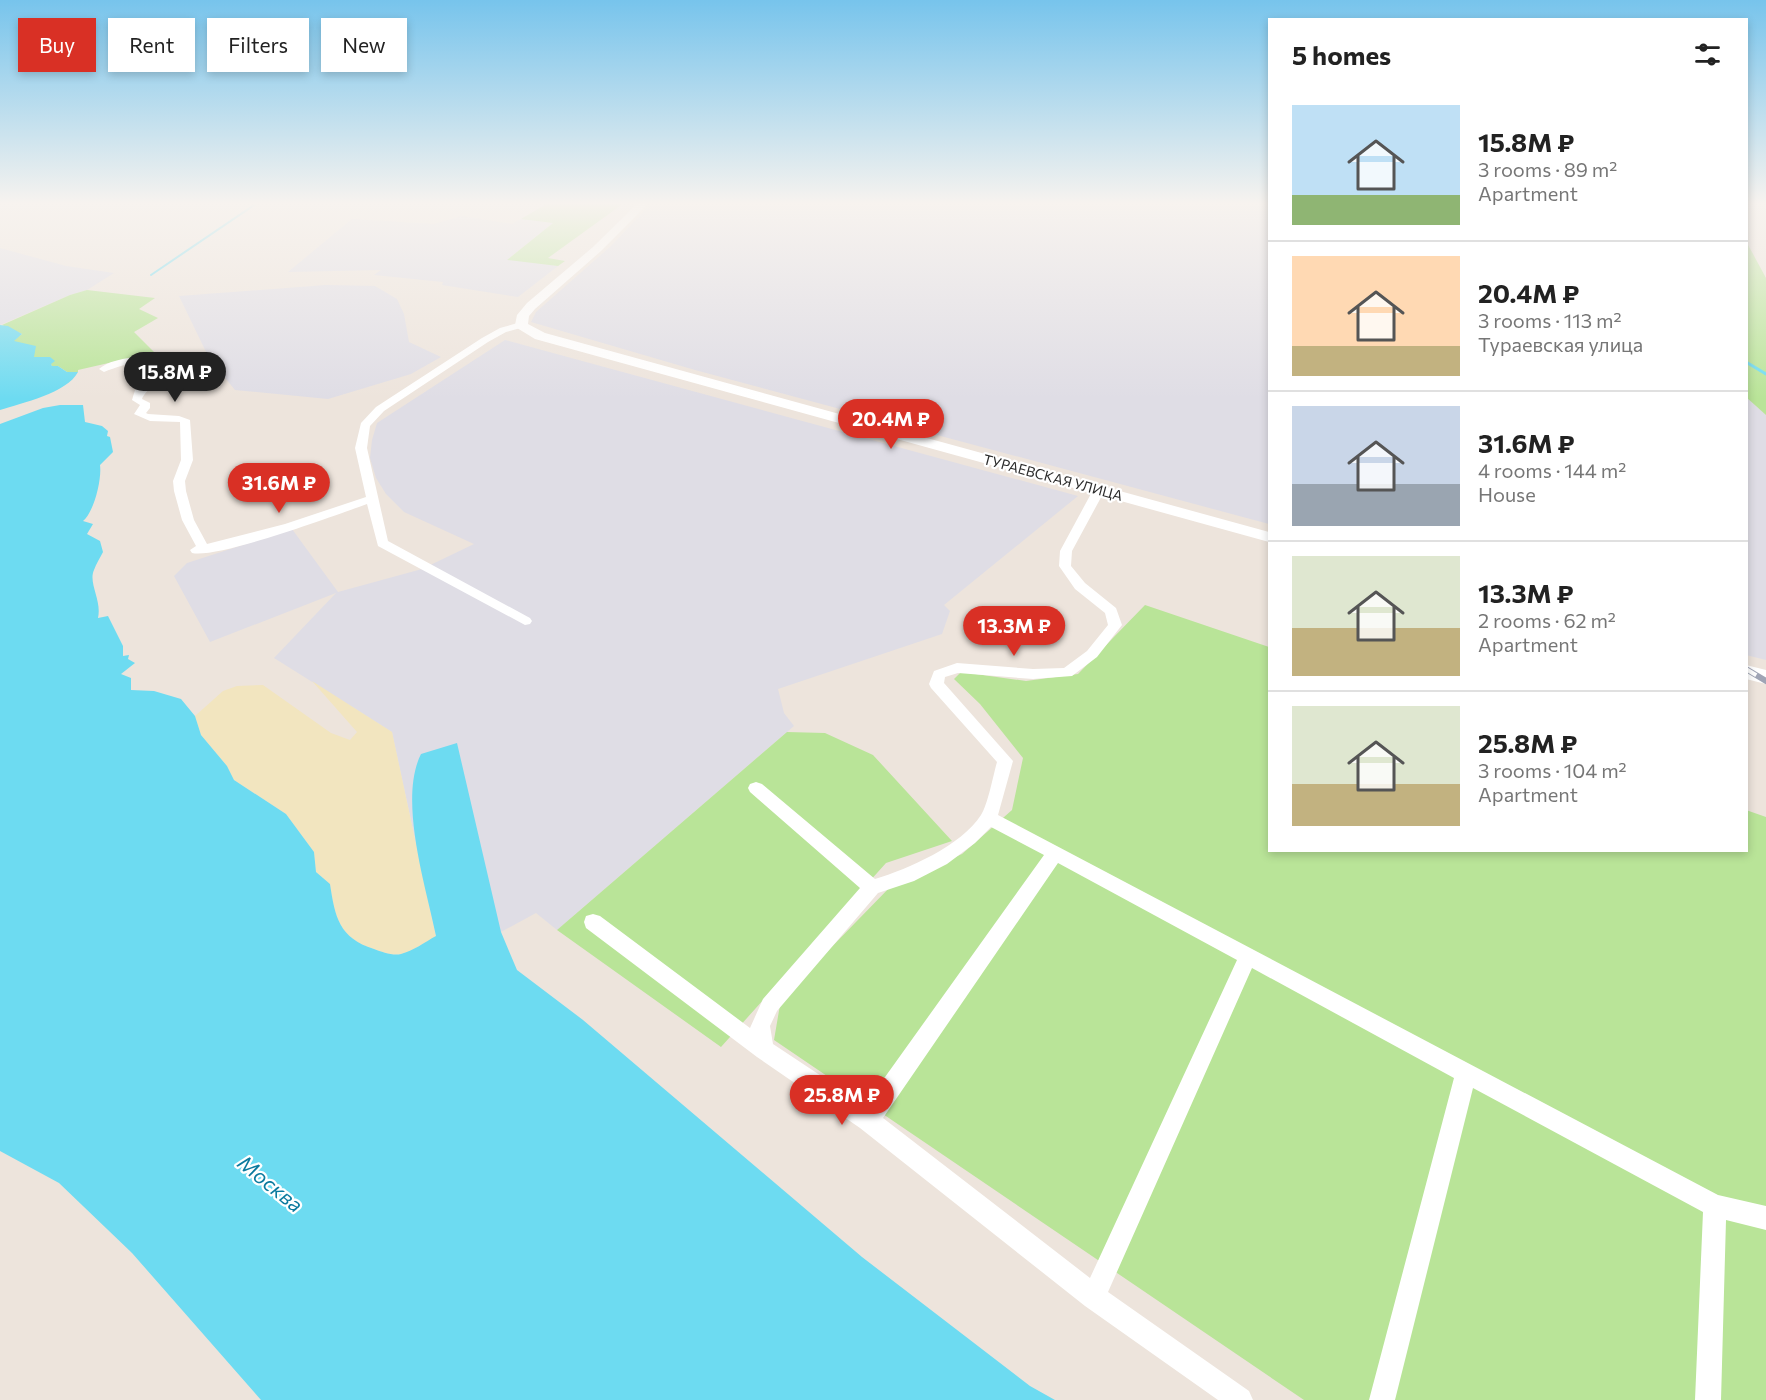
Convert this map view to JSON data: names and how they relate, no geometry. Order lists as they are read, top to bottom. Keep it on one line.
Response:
{"streets":{"main road":["ТУРАЕВСКАЯ УЛИЦА"]},"water":["Москва"],"page":{"chip":["Buy","Rent","Filters","New"],"heading":"5 homes","list":[{"name":"15.8M ₽","note":"3 rooms · 89 m² · Apartment"},{"name":"20.4M ₽","note":"3 rooms · 113 m² · Тураевская улица"},{"name":"31.6M ₽","note":"4 rooms · 144 m² · House"},{"name":"13.3M ₽","note":"2 rooms · 62 m² · Apartment"},{"name":"25.8M ₽","note":"3 rooms · 104 m² · Apartment"}],"price":["15.8M ₽","20.4M ₽","31.6M ₽","13.3M ₽","25.8M ₽"]}}
